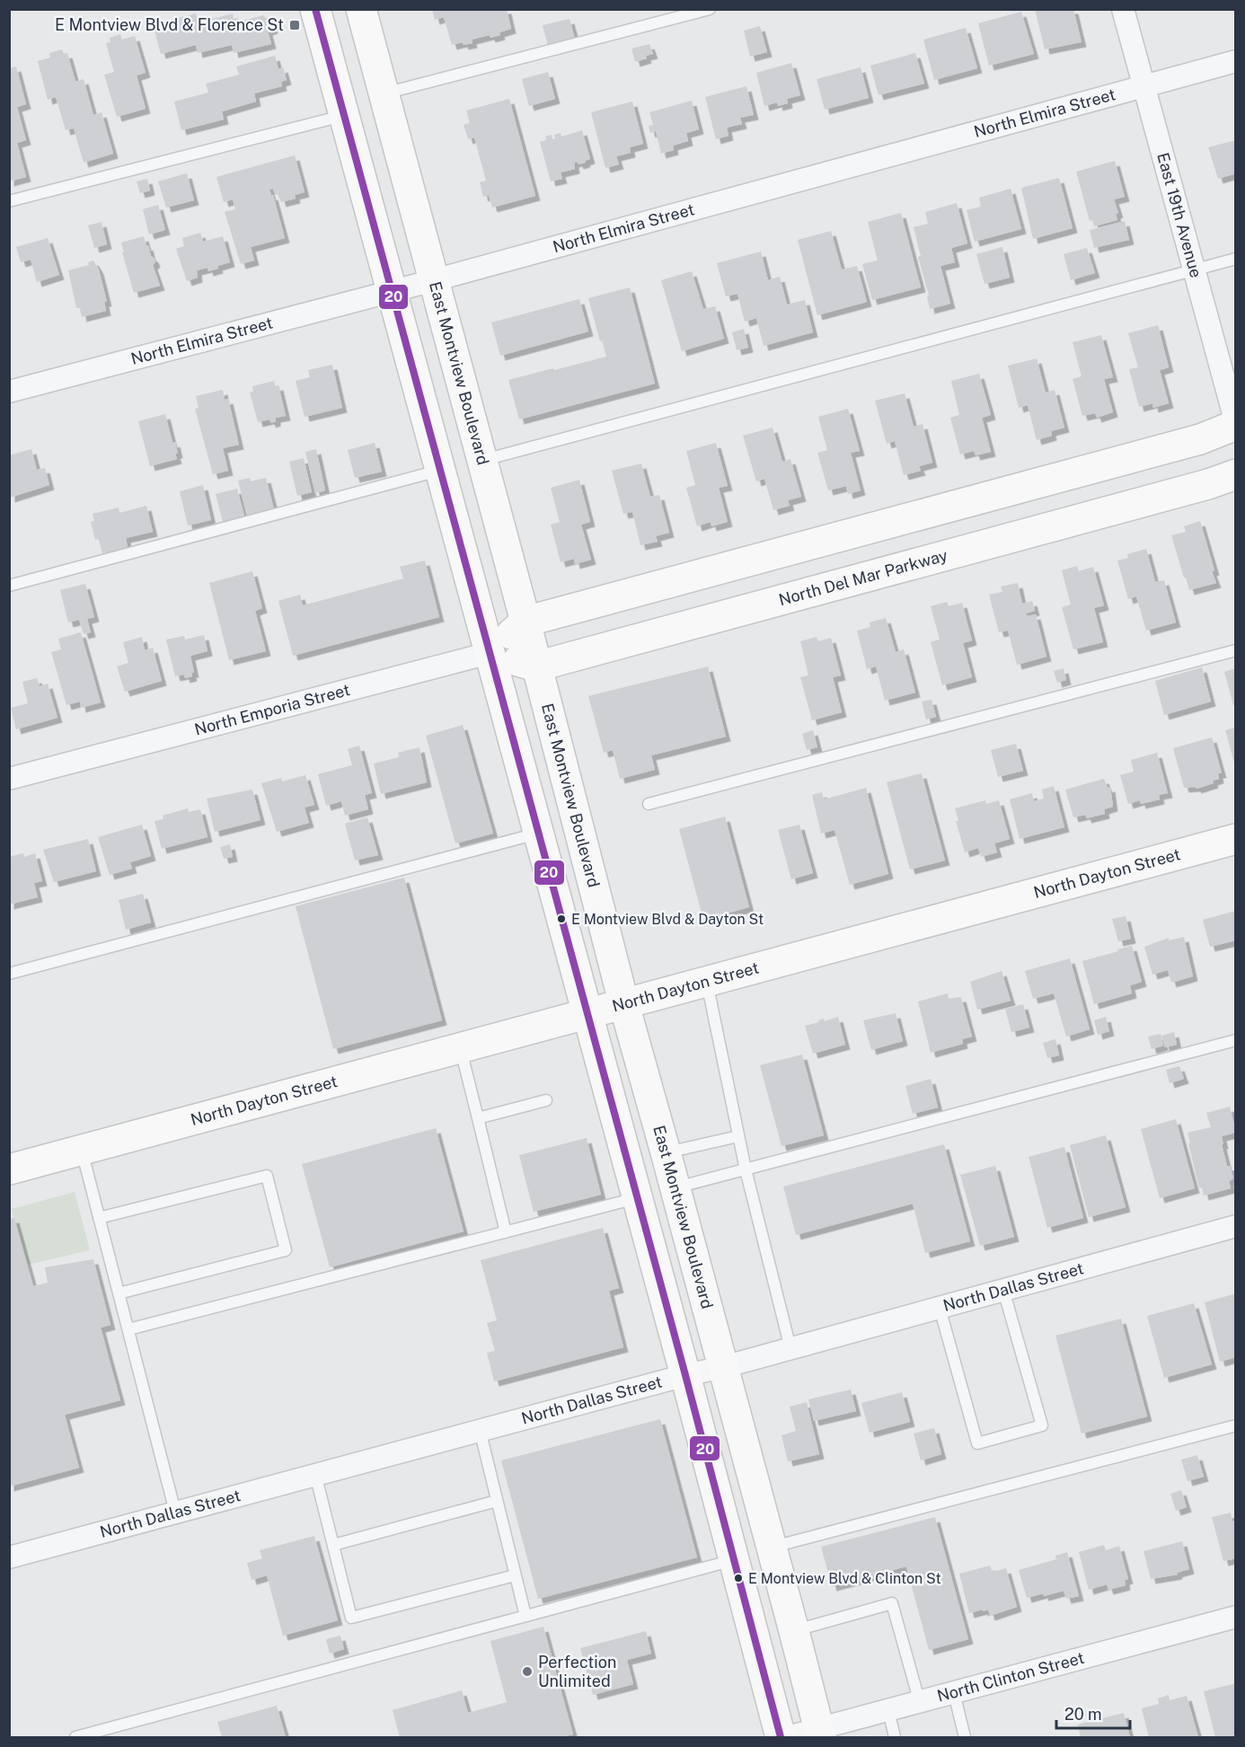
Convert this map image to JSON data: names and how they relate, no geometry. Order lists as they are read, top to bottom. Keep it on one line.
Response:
{"streets":{"main road":["East Montview Boulevard","North Del Mar Parkway","North Emporia Street","North Dayton Street"],"street":["North Elmira Street","East 19th Avenue","North Dallas Street","North Clinton Street"]},"crossings":[["North Elmira Street","East 19th Avenue"],["North Elmira Street","East Montview Boulevard"],["East Montview Boulevard","North Del Mar Parkway"],["East Montview Boulevard","North Emporia Street"],["East Montview Boulevard","North Dayton Street"],["East Montview Boulevard","North Dallas Street"],["East Montview Boulevard","North Clinton Street"]],"places":{"transit":["E Montview Blvd & Florence St"],"other":["E Montview Blvd & Dayton St","E Montview Blvd & Clinton St","Perfection Unlimited"]},"lines":["transit line 20"],"scale_bar":"20 m"}
